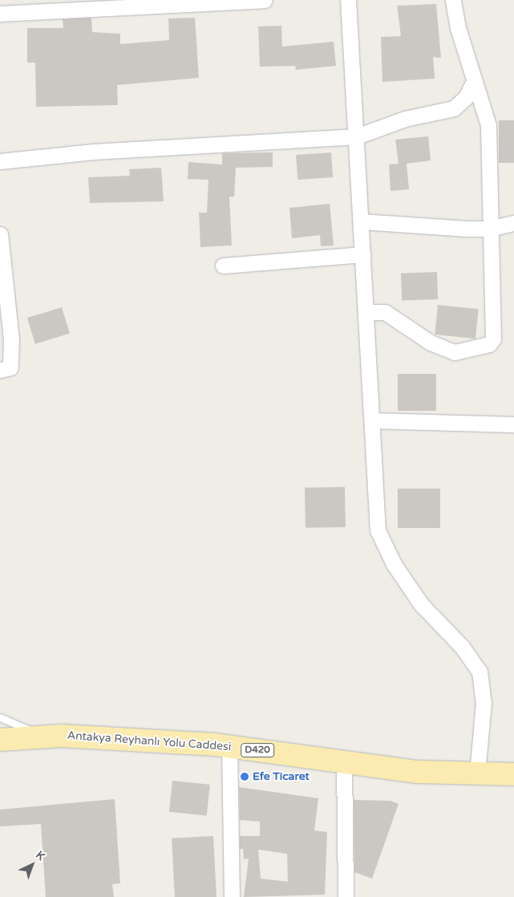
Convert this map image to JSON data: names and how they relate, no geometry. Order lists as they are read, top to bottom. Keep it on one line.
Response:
{"streets":{"main road":["Antakya Reyhanlı Yolu Caddesi","D420"]},"places":["Efe Ticaret"],"north":"top right"}
